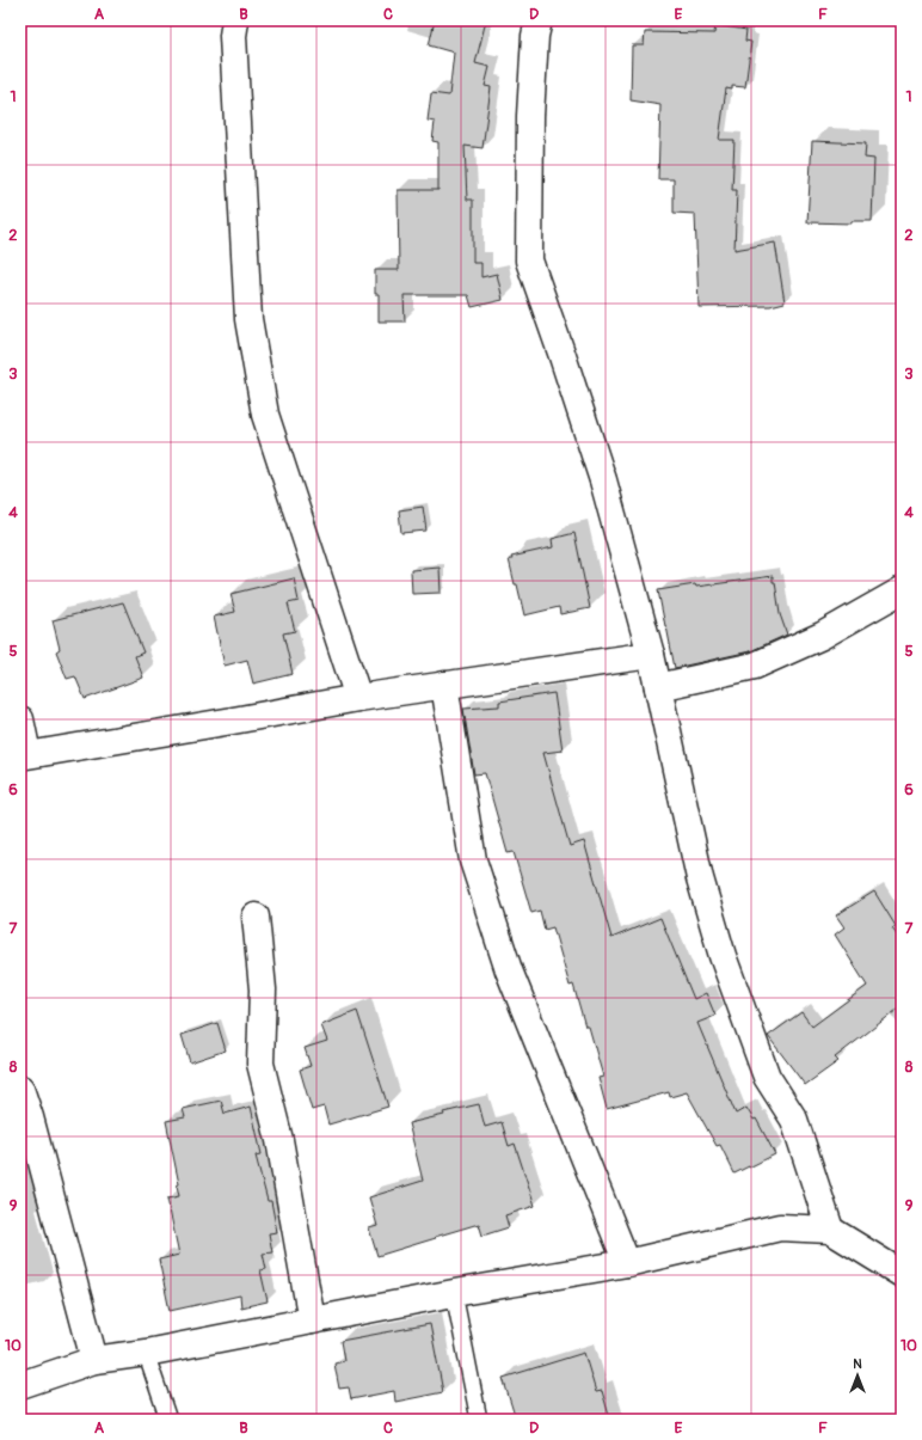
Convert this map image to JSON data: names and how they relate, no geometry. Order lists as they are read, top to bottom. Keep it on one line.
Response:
{"north":"top","grid":{"columns":["A","B","C","D","E","F"],"rows":["1","2","3","4","5","6","7","8","9","10"]}}
